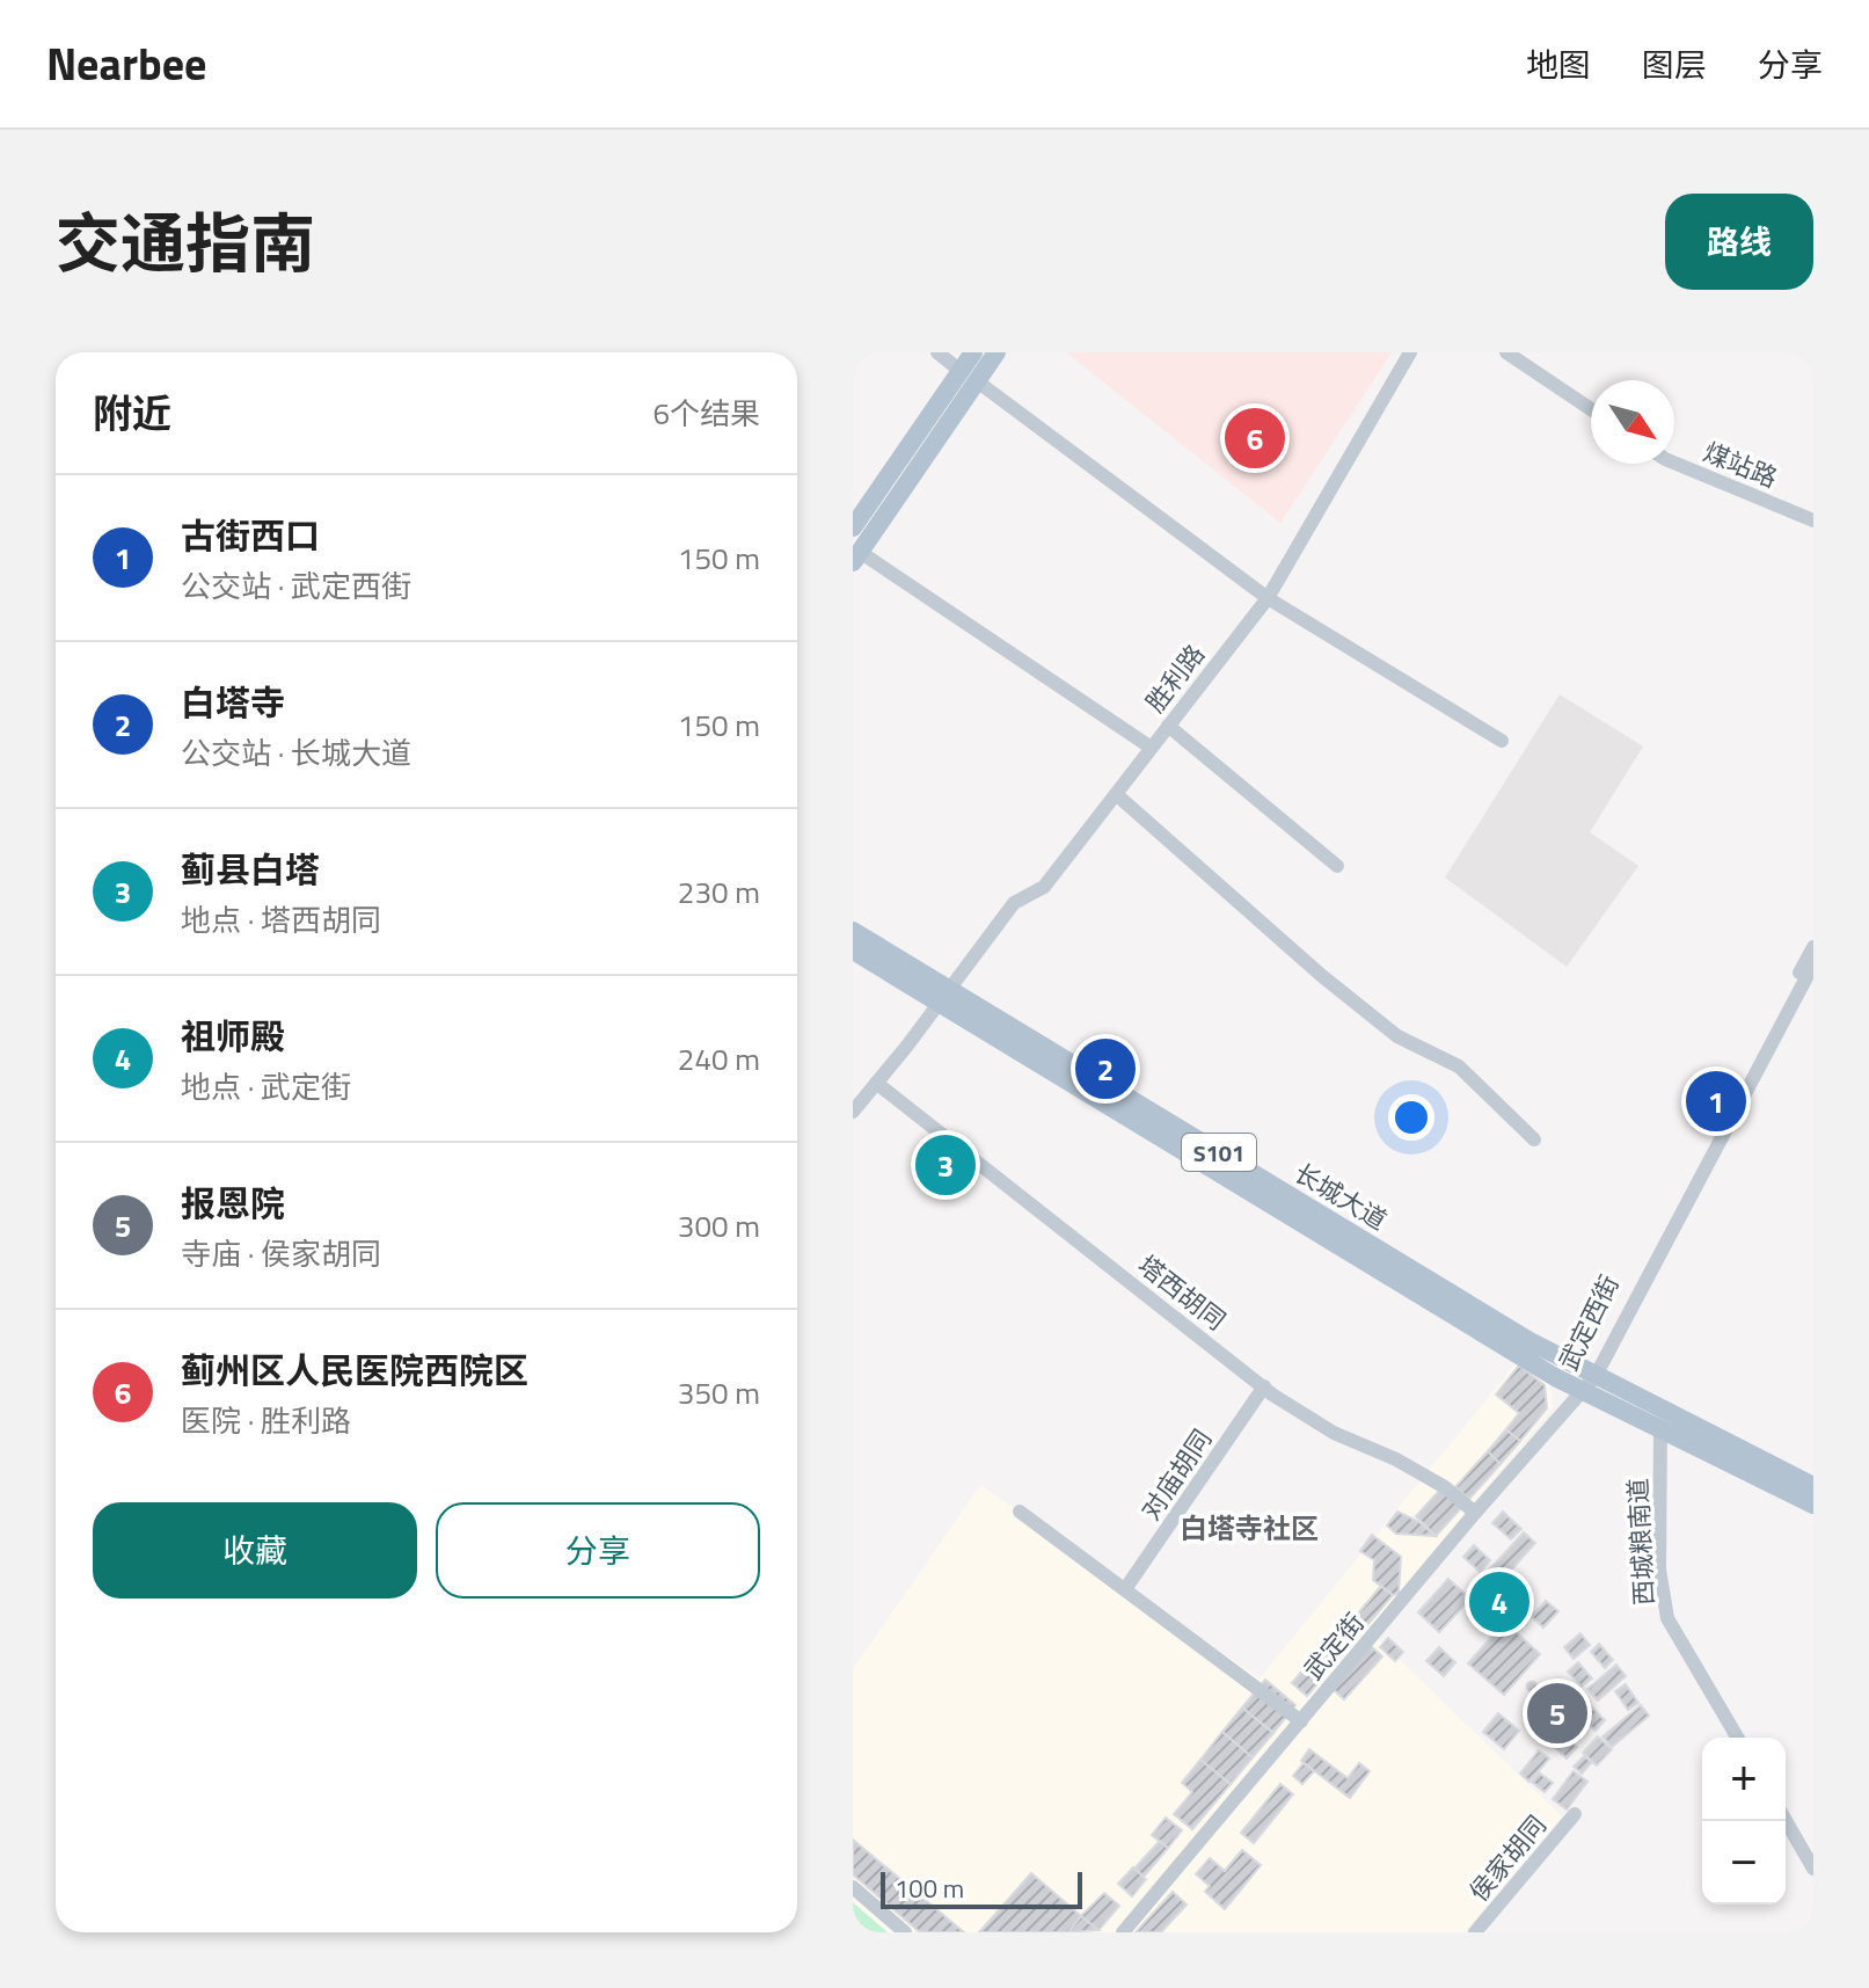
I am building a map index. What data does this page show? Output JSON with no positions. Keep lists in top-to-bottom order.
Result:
{
  "streets": {
    "main road": ["S101", "长城大道"],
    "street": [
      "煤站路",
      "胜利路",
      "塔西胡同",
      "武定西街",
      "对庙胡同",
      "西城粮南道",
      "武定街",
      "侯家胡同"
    ]
  },
  "crossings": [
    ["胜利路", "长城大道"],
    ["胜利路", "塔西胡同"],
    ["长城大道", "武定西街"],
    ["长城大道", "西城粮南道"],
    ["长城大道", "武定街"],
    ["塔西胡同", "对庙胡同"],
    ["塔西胡同", "武定街"],
    ["武定西街", "武定街"]
  ],
  "districts": ["白塔寺社区"],
  "scale_bar": "100 m",
  "north": "bottom right",
  "page": {
    "header": "Nearbee",
    "nav": ["地图", "图层", "分享"],
    "title": "交通指南",
    "buttons": [
      "路线",
      ["收藏", "分享"]
    ],
    "heading": ["附近", "6个结果"],
    "pins": [
      "6",
      "2",
      "1",
      "3",
      "4",
      "5"
    ],
    "list": [
      {
        "mark": "1",
        "name": "古街西口",
        "note": "公交站 · 武定西街",
        "value": "150 m"
      },
      {
        "mark": "2",
        "name": "白塔寺",
        "note": "公交站 · 长城大道",
        "value": "150 m"
      },
      {
        "mark": "3",
        "name": "蓟县白塔",
        "note": "地点 · 塔西胡同",
        "value": "230 m"
      },
      {
        "mark": "4",
        "name": "祖师殿",
        "note": "地点 · 武定街",
        "value": "240 m"
      },
      {
        "mark": "5",
        "name": "报恩院",
        "note": "寺庙 · 侯家胡同",
        "value": "300 m"
      },
      {
        "mark": "6",
        "name": "蓟州区人民医院西院区",
        "note": "医院 · 胜利路",
        "value": "350 m"
      }
    ],
    "map_buttons": ["+", "−"],
    "scale": "100 m"
  }
}
